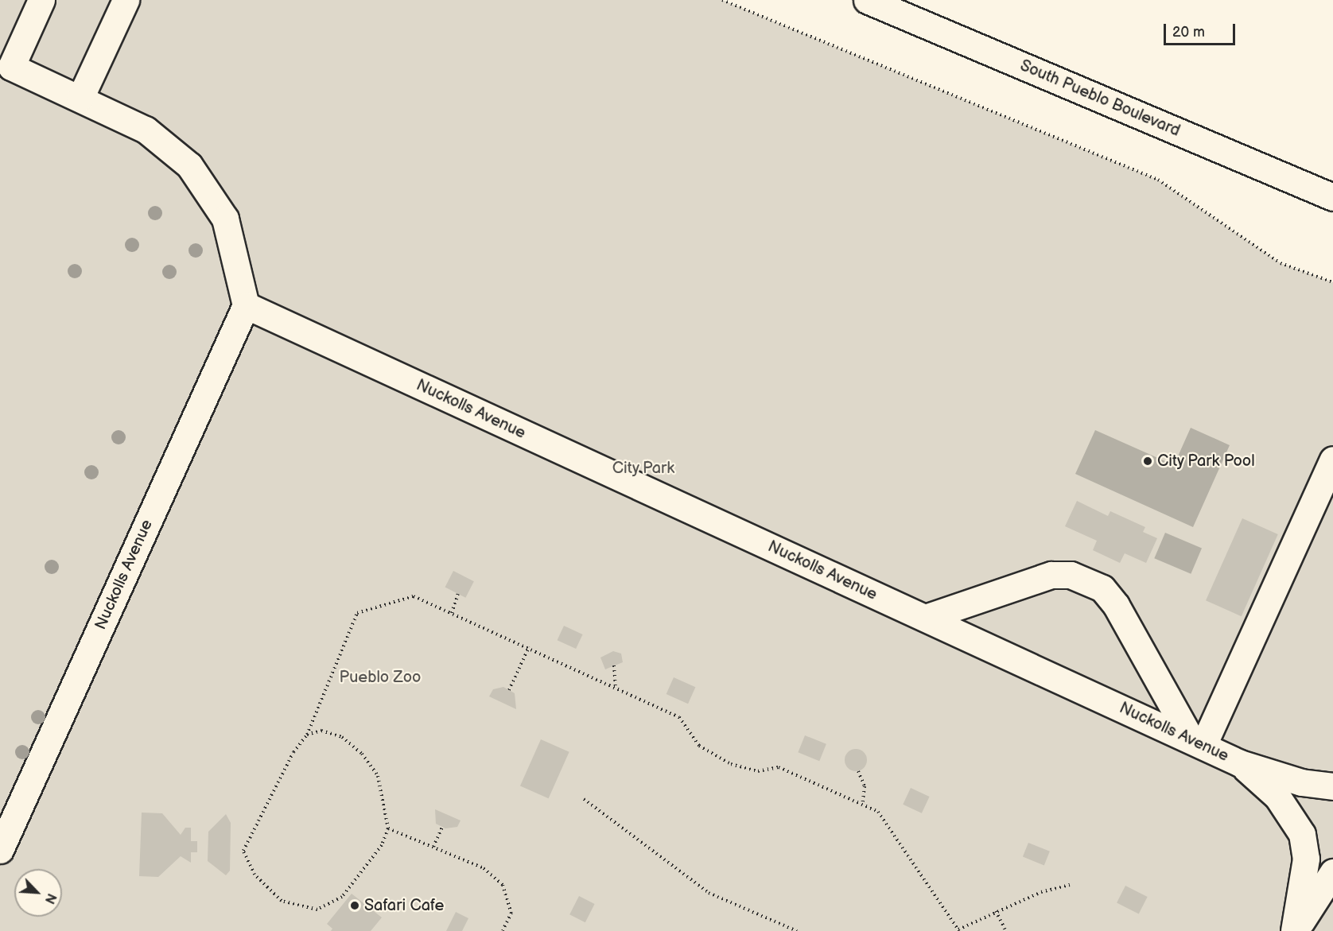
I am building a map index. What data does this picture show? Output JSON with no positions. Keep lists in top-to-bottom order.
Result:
{
  "streets": {
    "street": ["South Pueblo Boulevard", "Nuckolls Avenue"]
  },
  "parks": ["City Park", "Pueblo Zoo"],
  "places": ["City Park Pool", "Safari Cafe"],
  "scale_bar": "20 m",
  "north": "bottom right"
}
